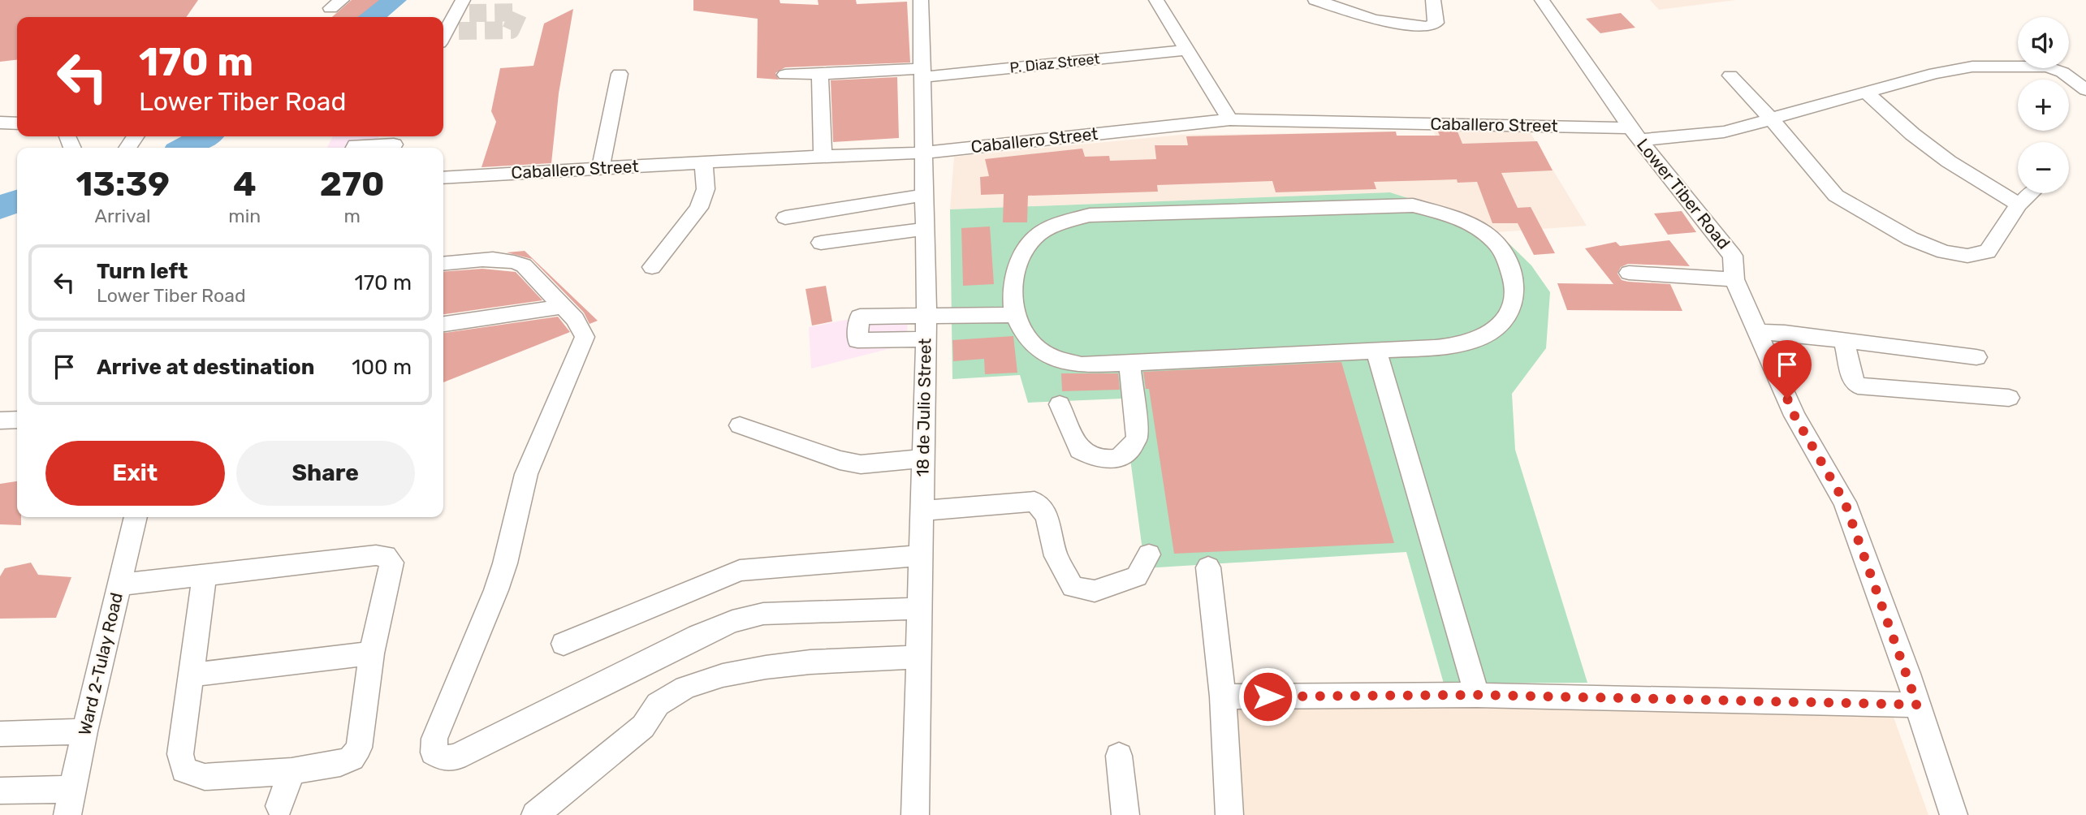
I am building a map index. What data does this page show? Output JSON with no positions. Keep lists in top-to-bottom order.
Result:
{
  "streets": {
    "street": [
      "P. Diaz Street",
      "Caballero Street",
      "Lower Tiber Road",
      "18 de Julio Street",
      "Ward 2-Tulay Road"
    ]
  },
  "crossings": [
    ["P. Diaz Street", "18 de Julio Street"],
    ["Caballero Street", "Lower Tiber Road"],
    ["Caballero Street", "18 de Julio Street"]
  ],
  "page": {
    "map_buttons": ["+", "−"],
    "turn": ["170 m", "Lower Tiber Road"],
    "eta": [
      "13:39",
      "Arrival",
      "4",
      "min",
      "270",
      "m"
    ],
    "list": [
      {
        "name": "Turn left",
        "note": "Lower Tiber Road",
        "value": "170 m"
      },
      {
        "name": "Arrive at destination",
        "value": "100 m"
      }
    ],
    "buttons": ["Exit", "Share"]
  }
}
